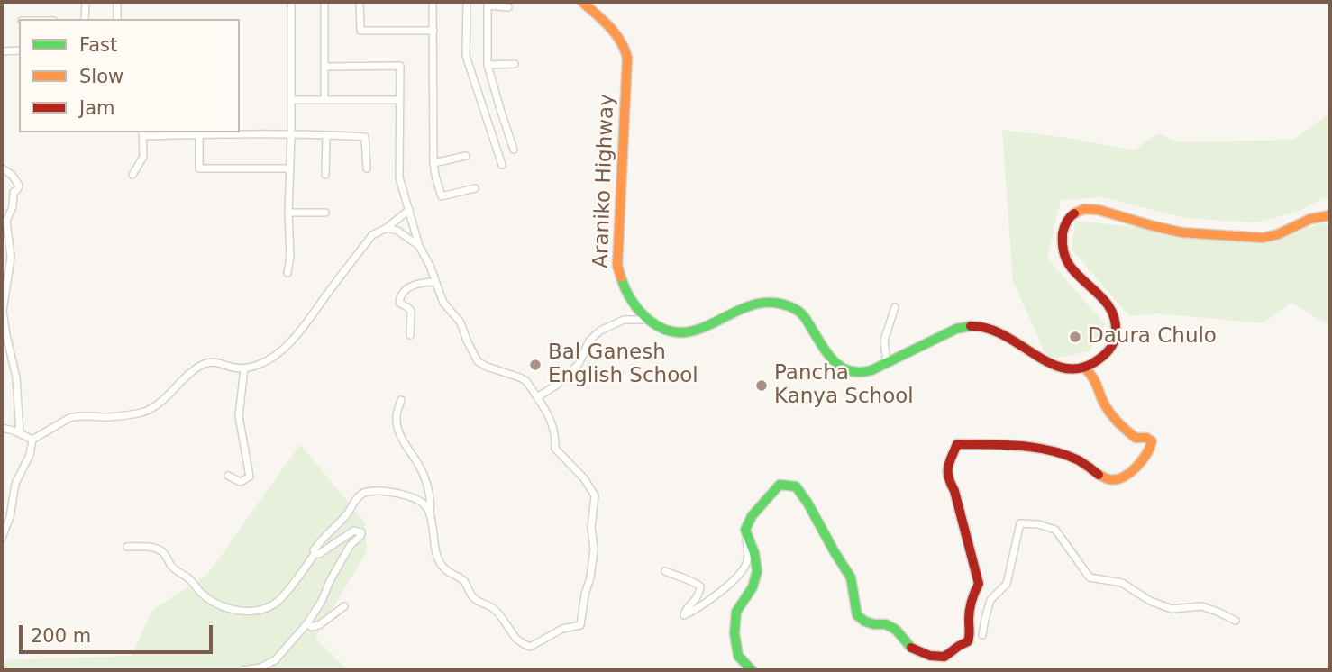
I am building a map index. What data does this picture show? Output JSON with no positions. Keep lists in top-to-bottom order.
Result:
{
  "streets": {
    "main road": ["Araniko Highway"]
  },
  "places": ["Daura Chulo", "Bal Ganesh English School", "Pancha Kanya School"],
  "legend": ["Fast", "Slow", "Jam"],
  "scale_bar": "200 m"
}
